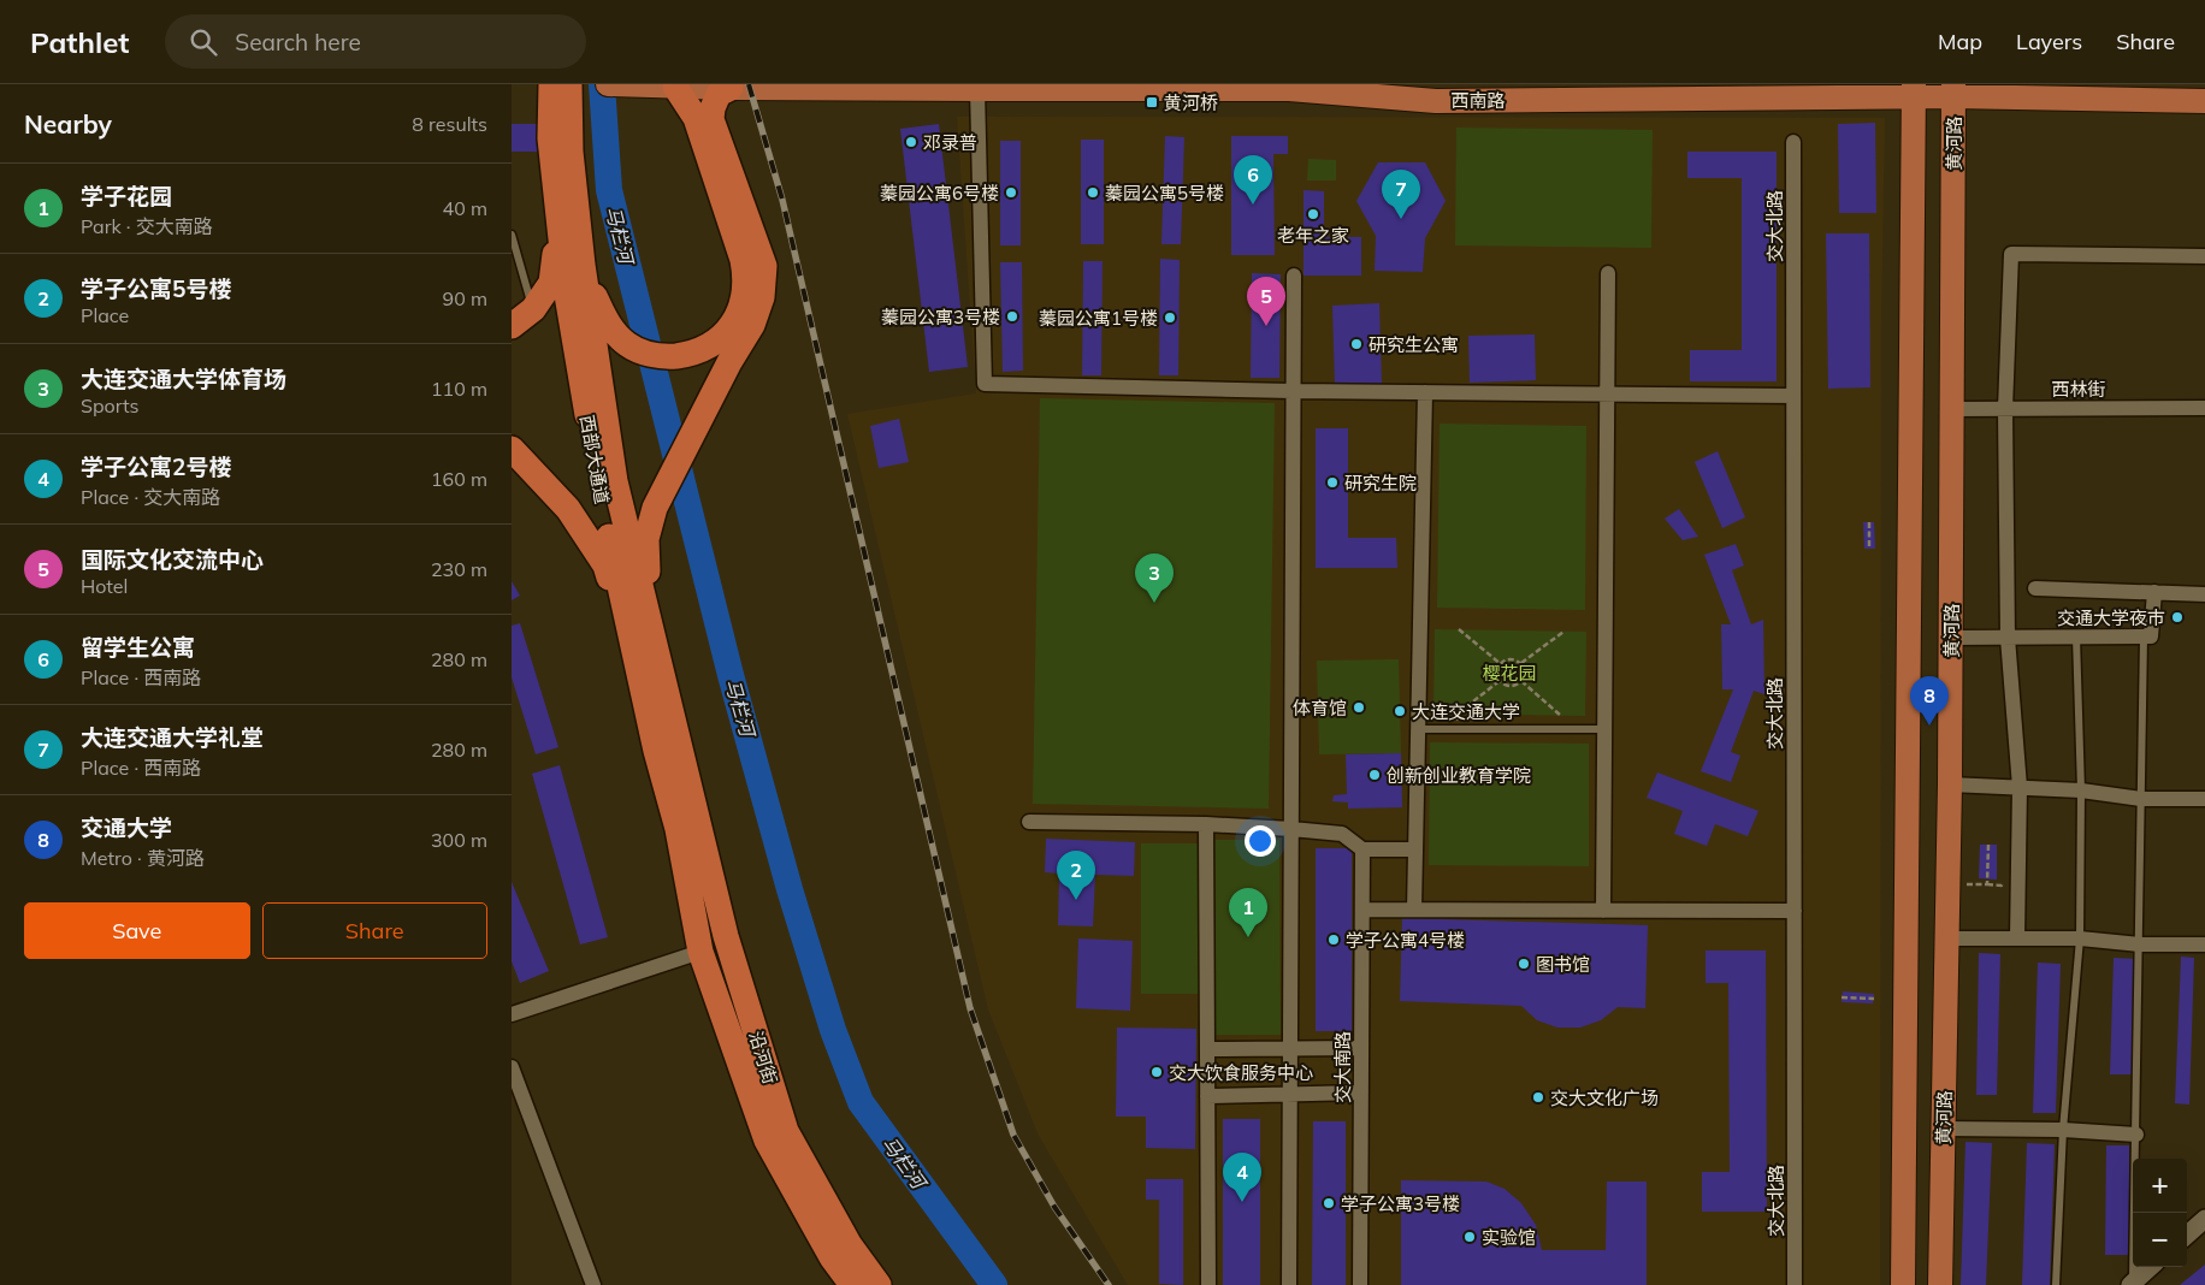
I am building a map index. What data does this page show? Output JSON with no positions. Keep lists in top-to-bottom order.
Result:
{
  "streets": {
    "highway": ["西部大通道", "沿河街"],
    "main road": ["西南路", "黄河路"],
    "street": ["交大北路", "西林街", "交大南路"]
  },
  "crossings": [
    ["西南路", "黄河路"],
    ["黄河路", "西林街"],
    ["西部大通道", "沿河街"]
  ],
  "water": ["马栏河"],
  "parks": ["樱花园"],
  "places": {
    "transit": ["黄河桥"],
    "other": [
      "邓录普",
      "蓁园公寓6号楼",
      "蓁园公寓5号楼",
      "老年之家",
      "蓁园公寓3号楼",
      "蓁园公寓1号楼",
      "研究生公寓",
      "研究生院",
      "交通大学夜巿",
      "体育馆",
      "大连交通大学",
      "创新创业教育学院",
      "学子公寓4号楼",
      "图书馆",
      "交大饮食服务中心",
      "交大文化广场",
      "学子公寓3号楼",
      "实验馆"
    ]
  },
  "page": {
    "header": "Pathlet",
    "search": "Search here",
    "nav": ["Map", "Layers", "Share"],
    "heading": ["Nearby", "8 results"],
    "pins": [
      "6",
      "7",
      "5",
      "3",
      "8",
      "2",
      "1",
      "4"
    ],
    "list": [
      {
        "mark": "1",
        "name": "学子花园",
        "note": "Park · 交大南路",
        "value": "40 m"
      },
      {
        "mark": "2",
        "name": "学子公寓5号楼",
        "note": "Place",
        "value": "90 m"
      },
      {
        "mark": "3",
        "name": "大连交通大学体育场",
        "note": "Sports",
        "value": "110 m"
      },
      {
        "mark": "4",
        "name": "学子公寓2号楼",
        "note": "Place · 交大南路",
        "value": "160 m"
      },
      {
        "mark": "5",
        "name": "国际文化交流中心",
        "note": "Hotel",
        "value": "230 m"
      },
      {
        "mark": "6",
        "name": "留学生公寓",
        "note": "Place · 西南路",
        "value": "280 m"
      },
      {
        "mark": "7",
        "name": "大连交通大学礼堂",
        "note": "Place · 西南路",
        "value": "280 m"
      },
      {
        "mark": "8",
        "name": "交通大学",
        "note": "Metro · 黄河路",
        "value": "300 m"
      }
    ],
    "buttons": ["Save", "Share"],
    "map_buttons": ["+", "−"]
  }
}
